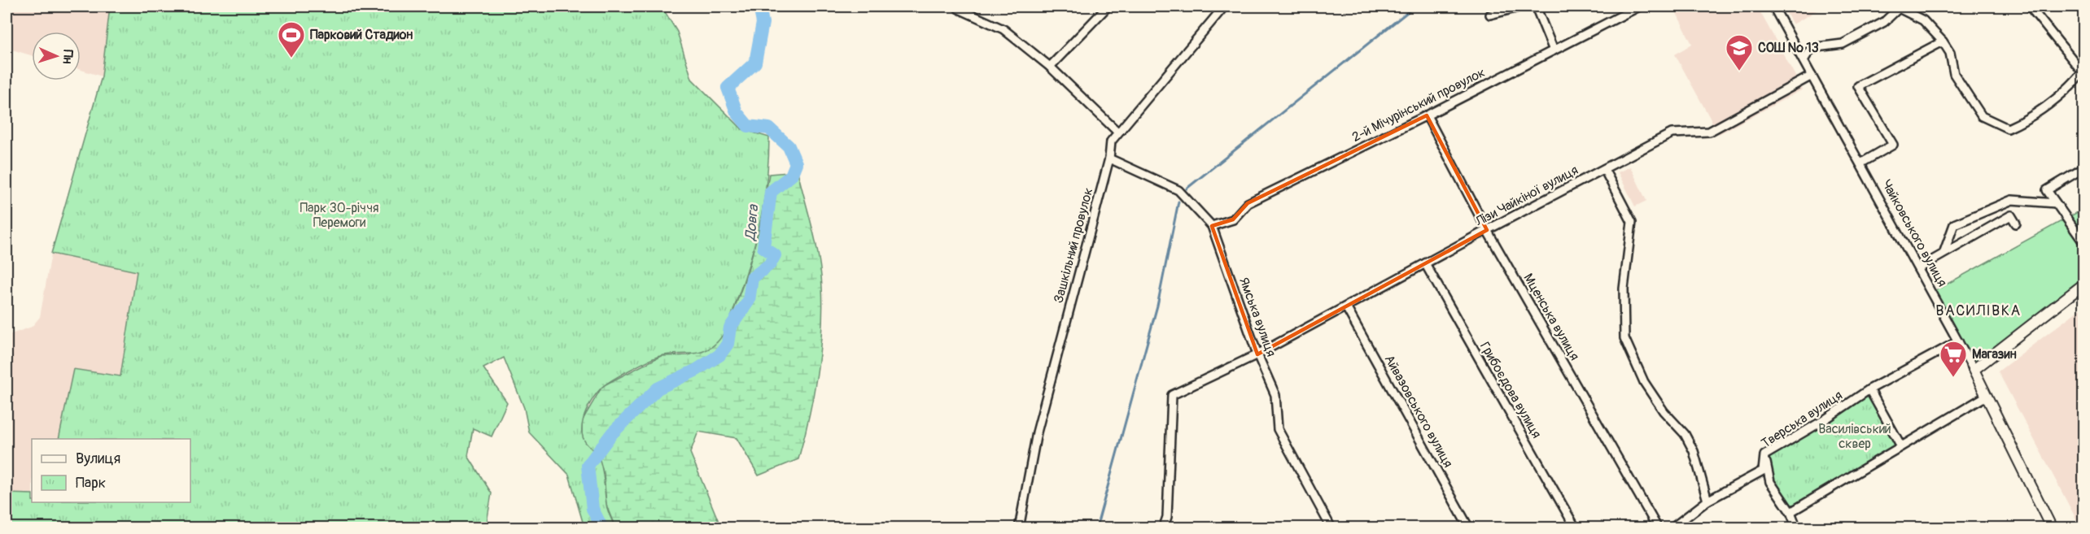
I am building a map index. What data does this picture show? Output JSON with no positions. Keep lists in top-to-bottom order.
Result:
{
  "streets": {
    "street": [
      "2-й Мічурінський провулок",
      "Лізи Чайкіної вулиця",
      "Чайковського вулиця",
      "Зашкільний провулок",
      "Ямська вулиця",
      "Мценська вулиця",
      "Грибоєдова вулиця",
      "Айвазовського вулиця",
      "Тверська вулиця"
    ]
  },
  "crossings": [
    ["2-й Мічурінський провулок", "Ямська вулиця"],
    ["2-й Мічурінський провулок", "Мценська вулиця"],
    ["Лізи Чайкіної вулиця", "Чайковського вулиця"],
    ["Лізи Чайкіної вулиця", "Ямська вулиця"],
    ["Лізи Чайкіної вулиця", "Мценська вулиця"],
    ["Лізи Чайкіної вулиця", "Грибоєдова вулиця"],
    ["Лізи Чайкіної вулиця", "Айвазовського вулиця"],
    ["Чайковського вулиця", "Тверська вулиця"],
    ["Зашкільний провулок", "Ямська вулиця"]
  ],
  "districts": ["ВАСИЛІВКА"],
  "water": ["Довга"],
  "parks": ["Парк 30-річчя Перемоги", "Василівський сквер"],
  "places": {
    "sports": ["Парковий Стадион"],
    "school or university": ["СОШ № 13"],
    "supermarket": ["Магазин"]
  },
  "legend": ["Вулиця", "Парк"],
  "north": "right"
}
